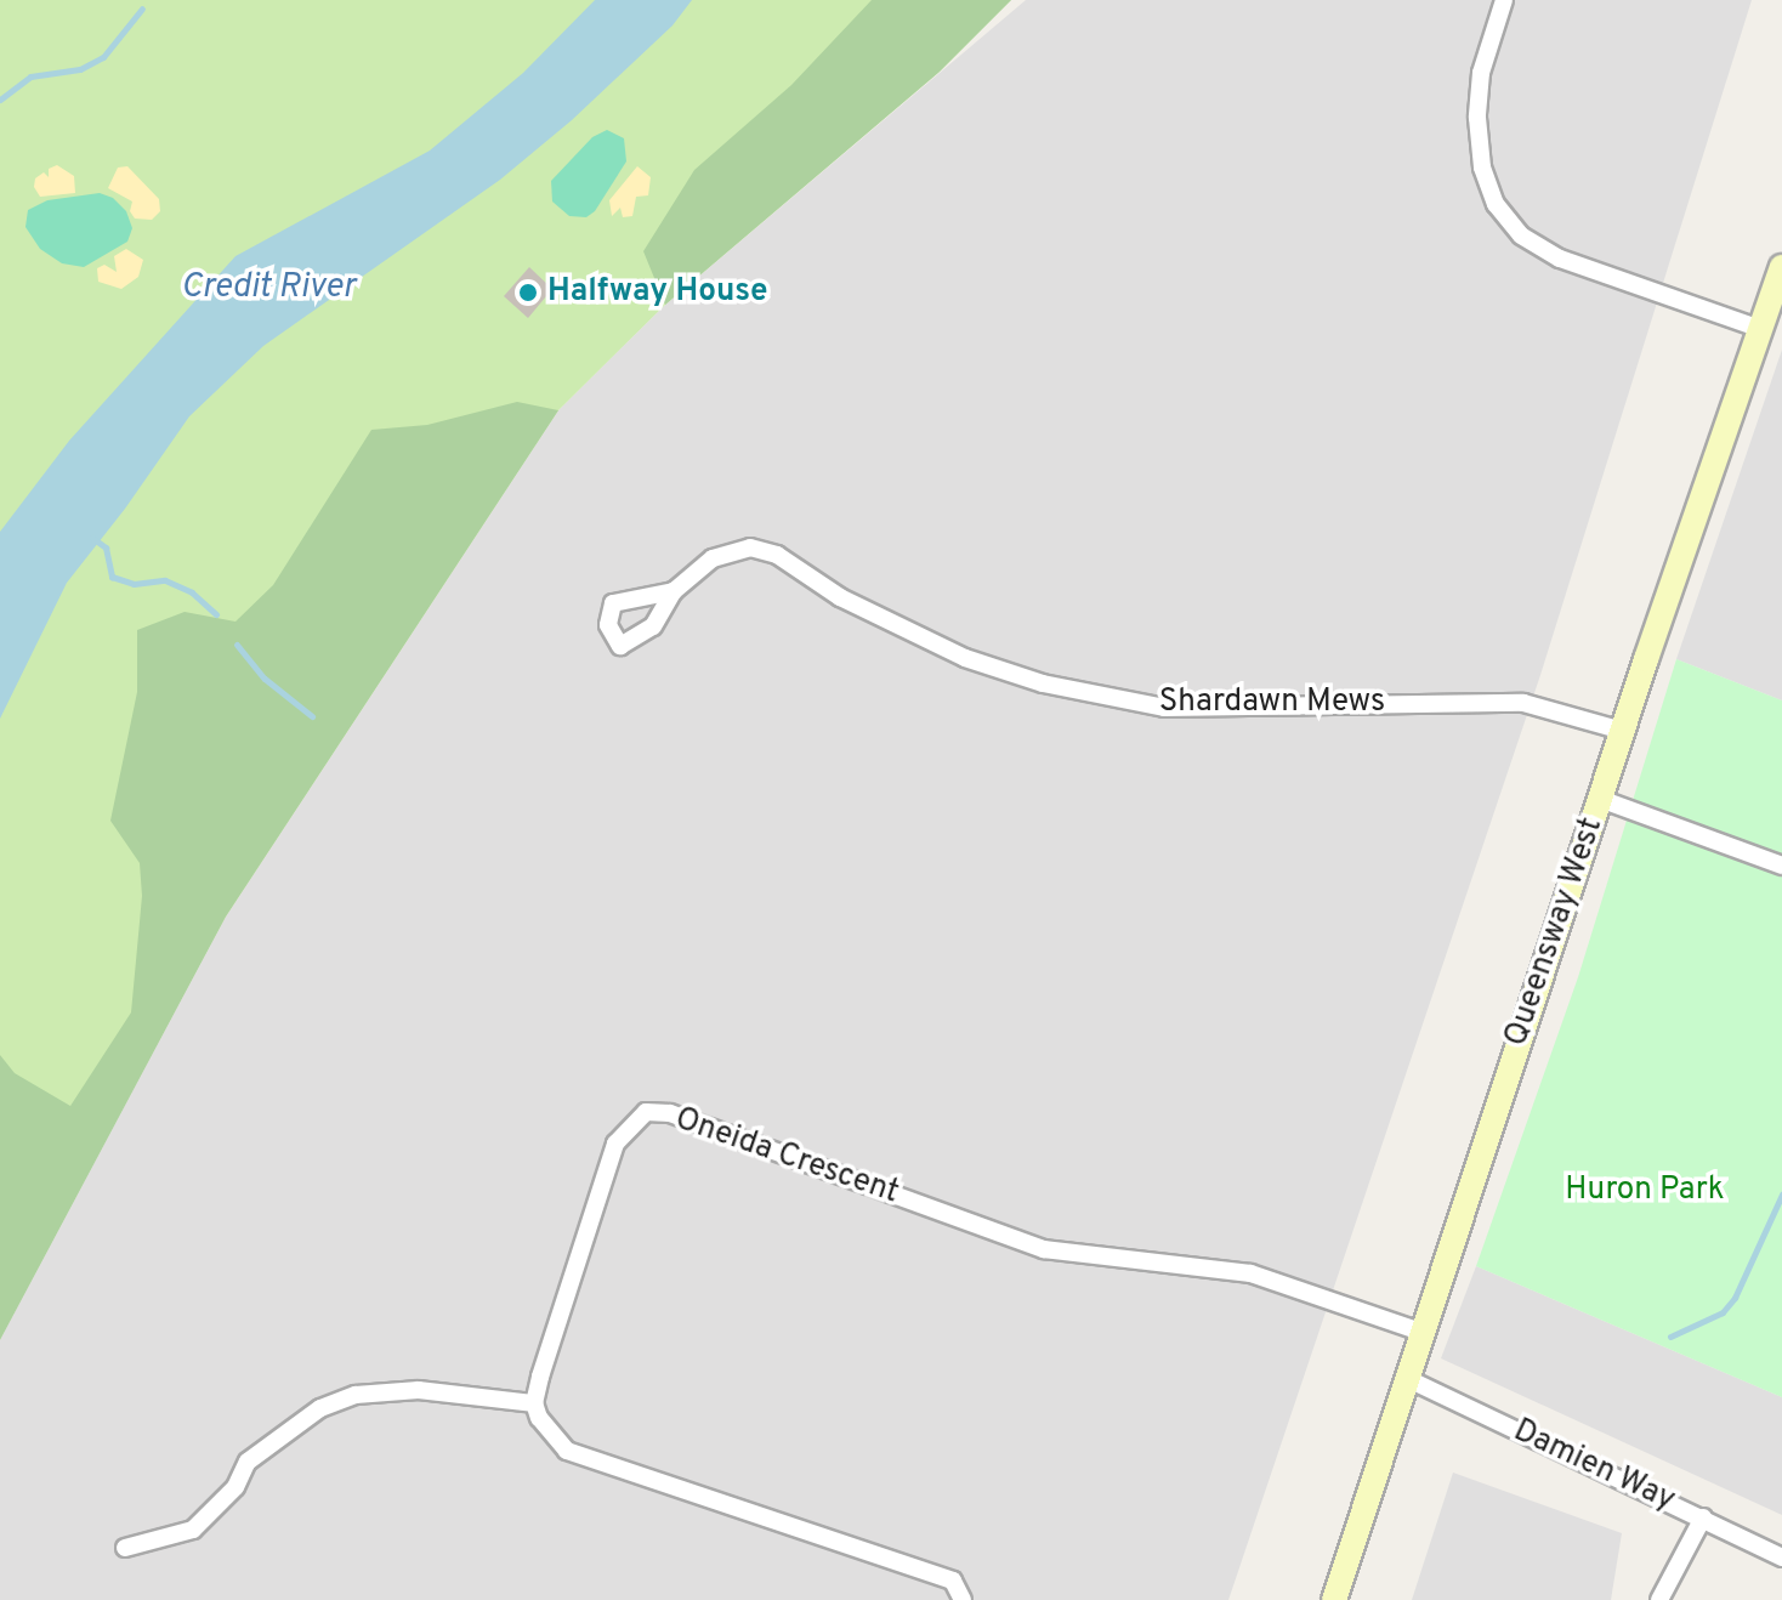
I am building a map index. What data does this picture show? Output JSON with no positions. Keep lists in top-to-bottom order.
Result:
{
  "streets": {
    "street": [
      "Shardawn Mews",
      "Queensway West",
      "Oneida Crescent",
      "Damien Way"
    ]
  },
  "crossings": [
    ["Shardawn Mews", "Queensway West"],
    ["Queensway West", "Oneida Crescent"],
    ["Queensway West", "Damien Way"]
  ],
  "water": ["Credit River"],
  "parks": ["Huron Park"],
  "places": ["Halfway House"]
}
